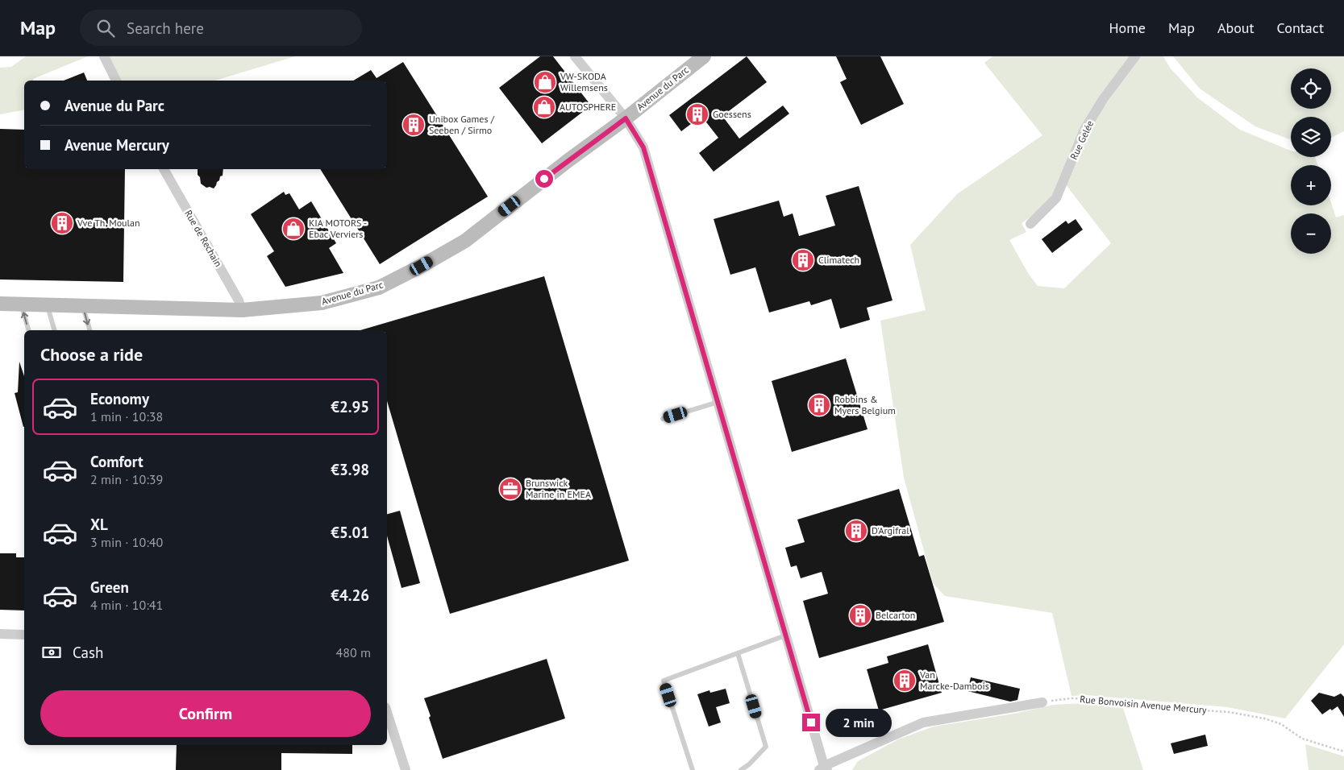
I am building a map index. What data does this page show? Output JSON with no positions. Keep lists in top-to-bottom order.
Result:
{
  "streets": {
    "street": ["Avenue du Parc", "Rue Gelée", "Rue de Rechain"],
    "path": ["Rue Bonvoisin Avenue Mercury"]
  },
  "crossings": [
    ["Avenue du Parc", "Rue de Rechain"]
  ],
  "places": {
    "shop": ["VW-SKODA Willemsens", "AUTOSPHERE", "KIA MOTORS - Ebac Verviers"],
    "building": [
      "Goessens",
      "Unibox Games / Seeben / Sirmo",
      "Vve Th. Moulan",
      "Climatech",
      "Robbins & Myers Belgium",
      "D'Argifral",
      "Belcarton",
      "Van Marcke-Dambois"
    ],
    "office": ["Brunswick Marine in EMEA"]
  },
  "page": {
    "header": "Map",
    "search": "Search here",
    "nav": [
      "Home",
      "Map",
      "About",
      "Contact"
    ],
    "map_buttons": ["+", "−"],
    "banner": ["Avenue du Parc", "Avenue Mercury"],
    "heading": "Choose a ride",
    "list": [
      {
        "name": "Economy",
        "note": "1 min · 10:38",
        "value": "€2.95"
      },
      {
        "name": "Comfort",
        "note": "2 min · 10:39",
        "value": "€3.98"
      },
      {
        "name": "XL",
        "note": "3 min · 10:40",
        "value": "€5.01"
      },
      {
        "name": "Green",
        "note": "4 min · 10:41",
        "value": "€4.26"
      }
    ],
    "pay": ["Cash", "480 m"],
    "buttons": "Confirm",
    "bubble": "2 min"
  }
}
